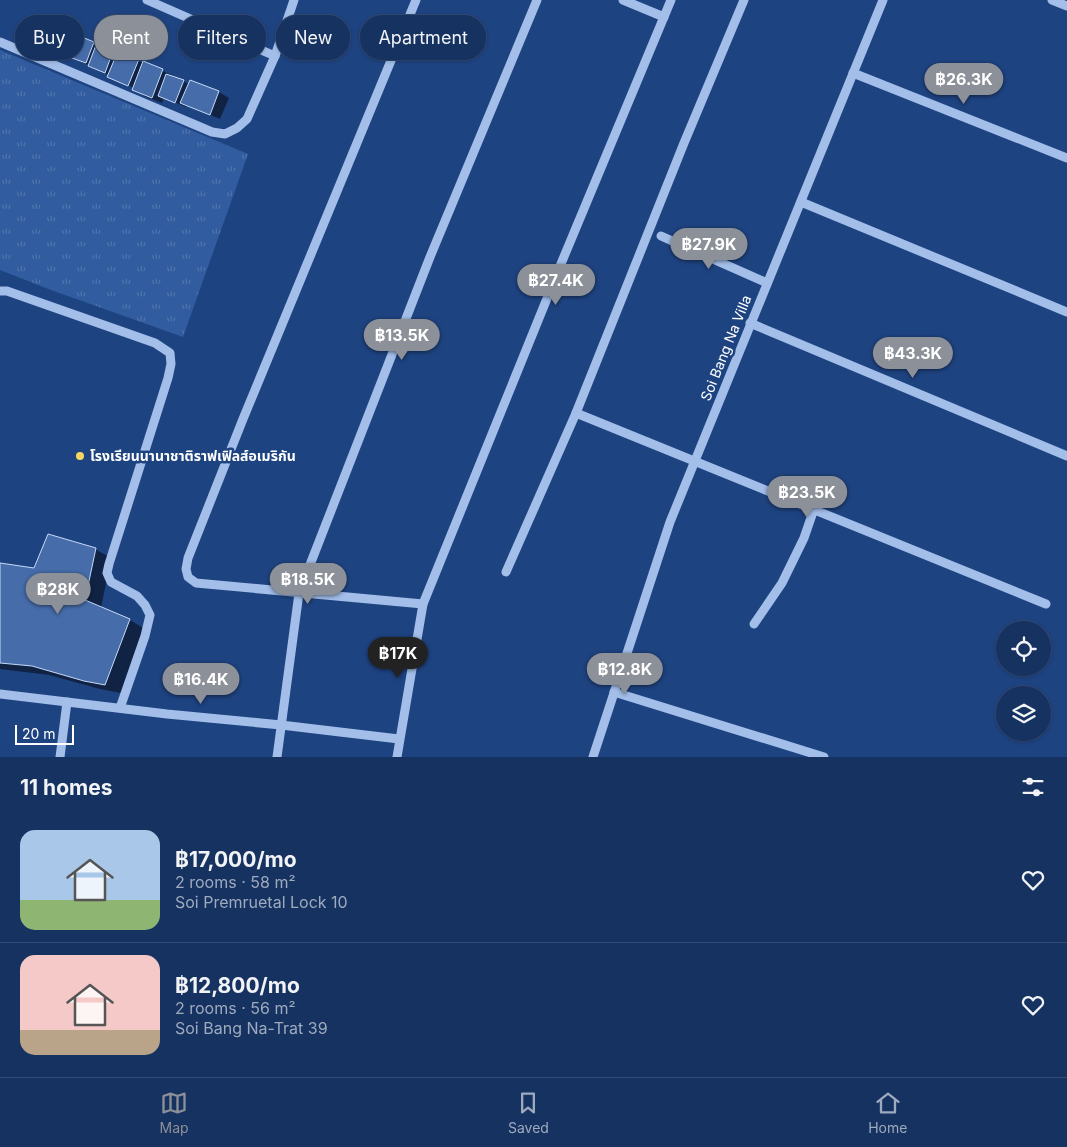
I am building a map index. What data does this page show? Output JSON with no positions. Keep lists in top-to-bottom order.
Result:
{
  "streets": {
    "street": ["Soi Bang Na Villa"]
  },
  "places": ["โรงเรียนนานาชาติราฟเฟิลส์อเมริกัน"],
  "scale_bar": "20 m",
  "page": {
    "chip": [
      "Buy",
      "Rent",
      "Filters",
      "New",
      "Apartment"
    ],
    "price": [
      "฿26.3K",
      "฿27.9K",
      "฿27.4K",
      "฿13.5K",
      "฿43.3K",
      "฿23.5K",
      "฿18.5K",
      "฿28K",
      "฿17K",
      "฿12.8K",
      "฿16.4K"
    ],
    "scale": "20 m",
    "heading": "11 homes",
    "list": [
      {
        "name": "฿17,000/mo",
        "note": "2 rooms · 58 m² · Soi Premruetal Lock 10"
      },
      {
        "name": "฿12,800/mo",
        "note": "2 rooms · 56 m² · Soi Bang Na-Trat 39"
      }
    ],
    "tabs": ["Map", "Saved", "Home"]
  }
}
